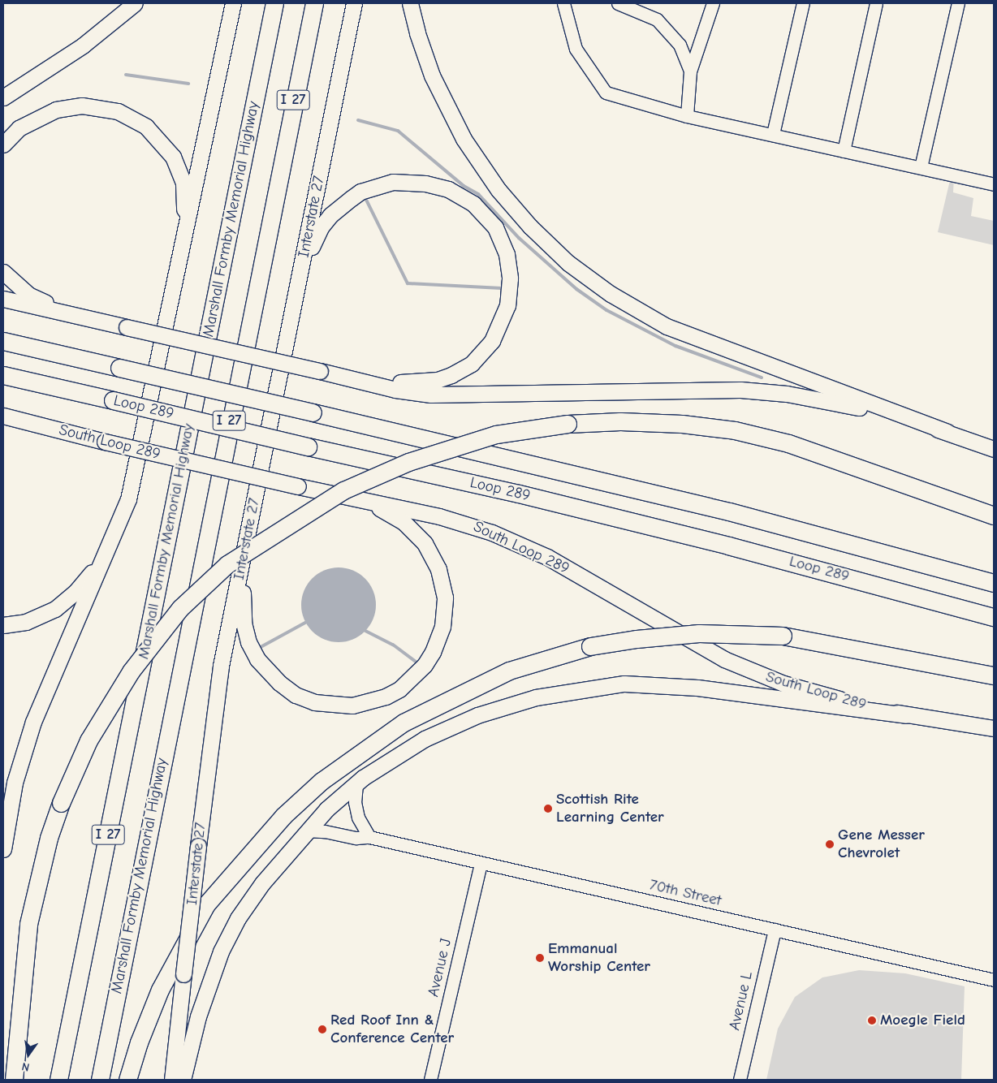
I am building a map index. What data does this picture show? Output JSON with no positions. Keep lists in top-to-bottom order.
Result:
{
  "streets": {
    "highway": ["I 27", "Marshall Formby Memorial Highway", "Loop 289"],
    "main road": ["Interstate 27", "South Loop 289"],
    "street": ["70th Street", "Avenue J", "Avenue L"]
  },
  "crossings": [
    ["70th Street", "Avenue J"],
    ["70th Street", "Avenue L"]
  ],
  "places": [
    "Scottish Rite Learning Center",
    "Gene Messer Chevrolet",
    "Emmanual Worship Center",
    "Moegle Field",
    "Red Roof Inn & Conference Center"
  ],
  "north": "bottom"
}
